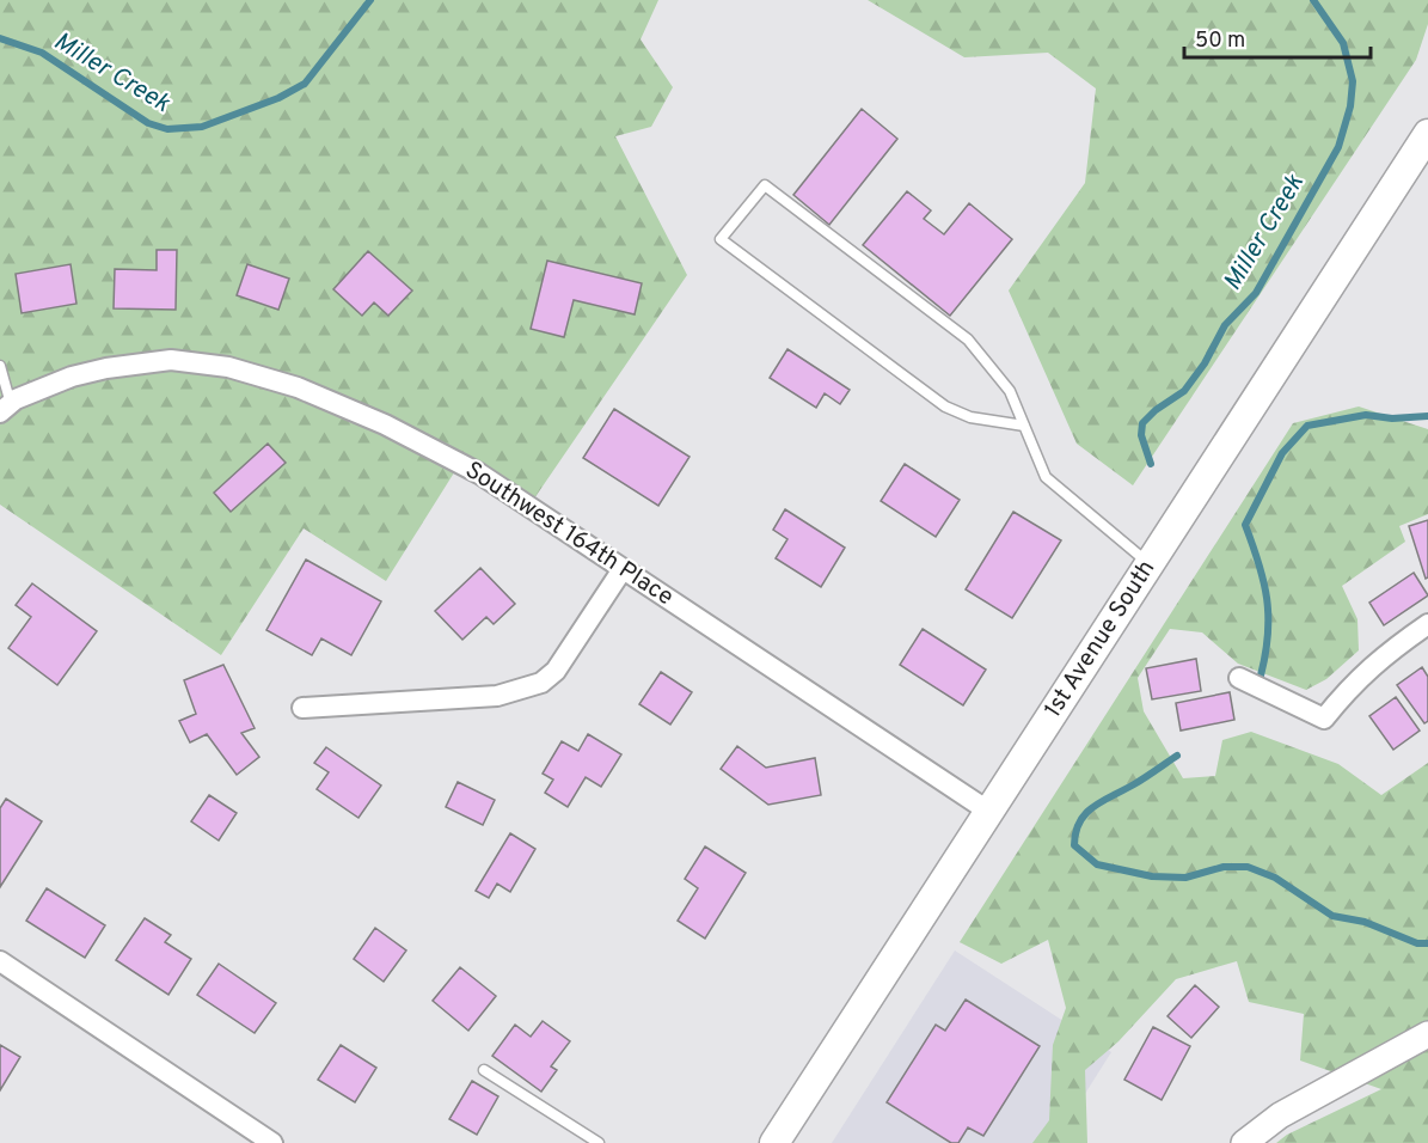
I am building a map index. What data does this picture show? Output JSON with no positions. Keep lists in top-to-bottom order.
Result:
{
  "streets": {
    "main road": ["1st Avenue South"],
    "street": ["Southwest 164th Place"]
  },
  "crossings": [
    ["Southwest 164th Place", "1st Avenue South"]
  ],
  "water": ["Miller Creek"],
  "scale_bar": "50 m"
}
